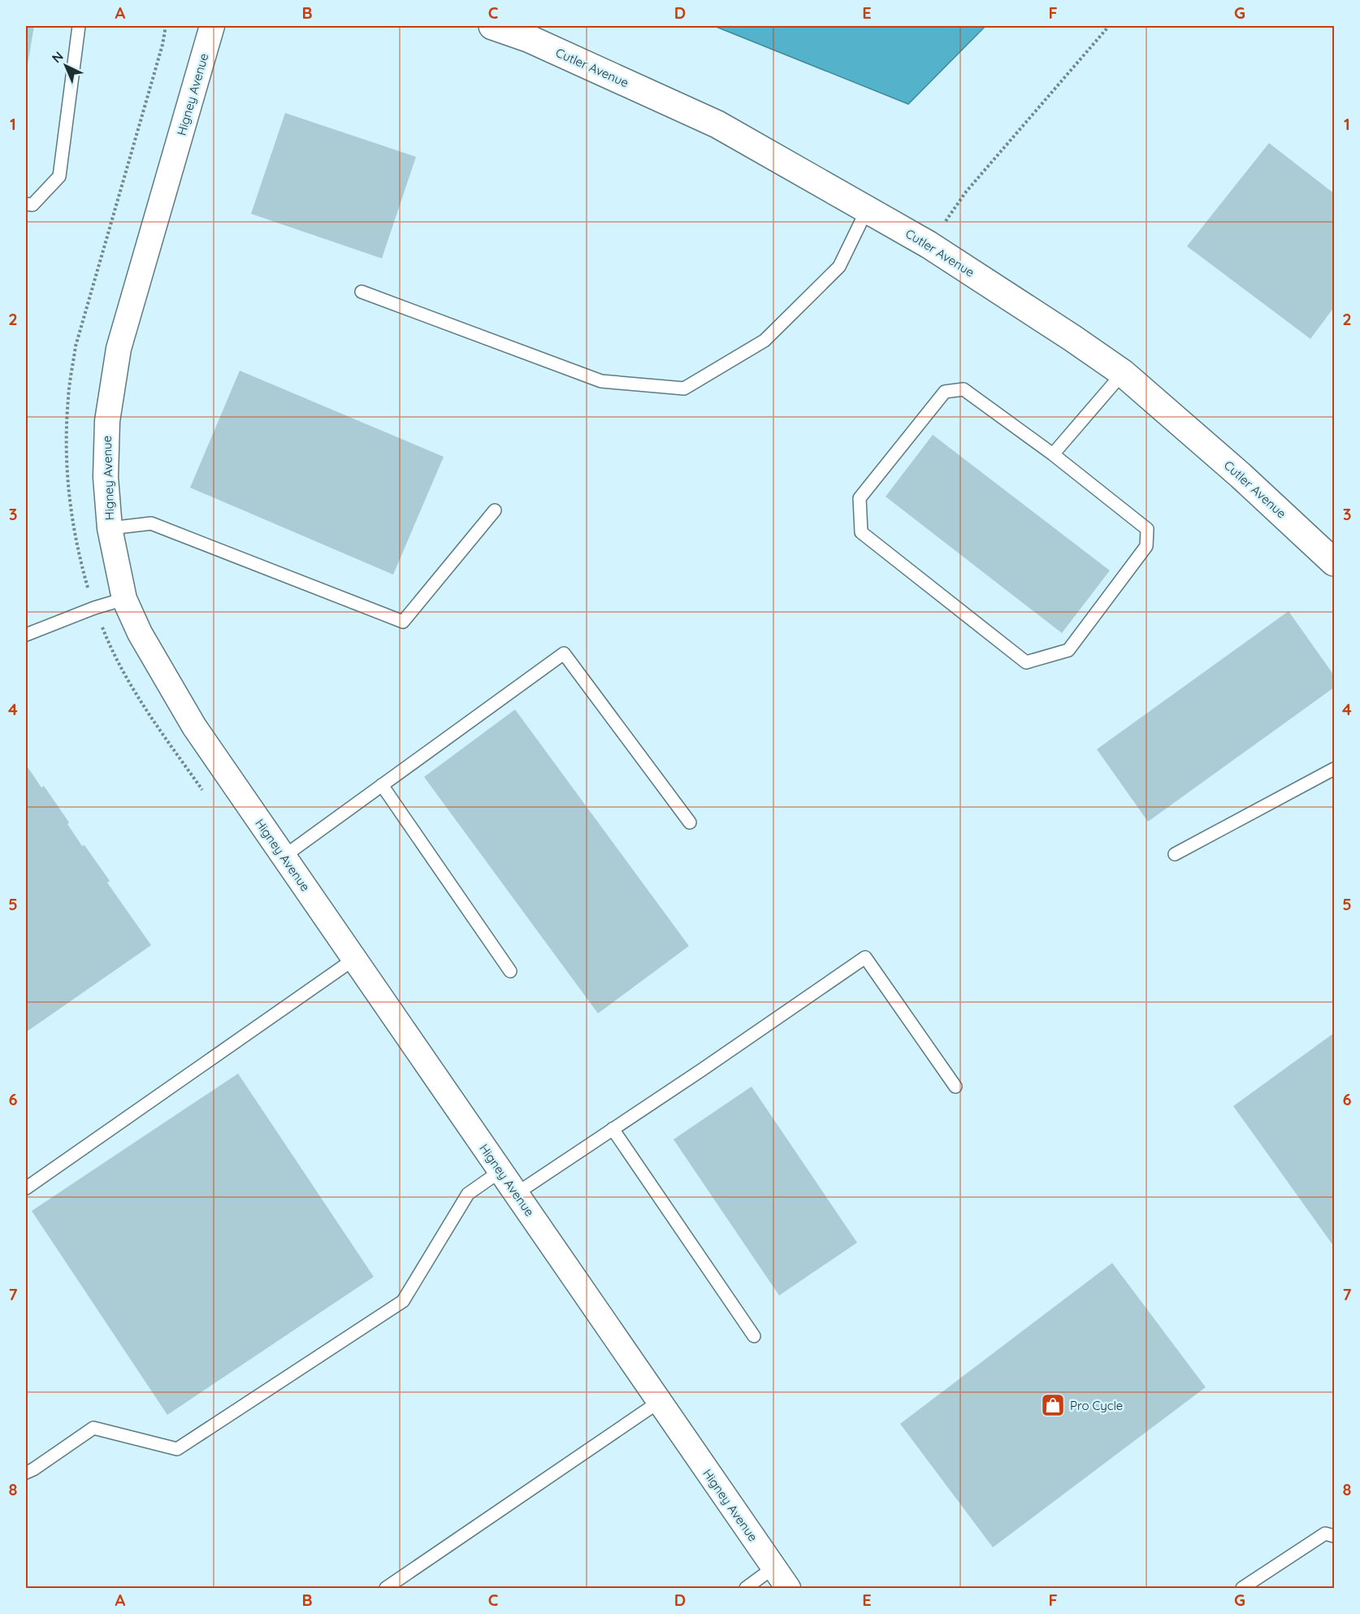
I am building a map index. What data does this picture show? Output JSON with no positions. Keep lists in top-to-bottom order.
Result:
{
  "streets": {
    "street": ["Cutler Avenue", "Higney Avenue"]
  },
  "places": {
    "shop": ["Pro Cycle"]
  },
  "north": "top left",
  "grid": {
    "columns": [
      "A",
      "B",
      "C",
      "D",
      "E",
      "F",
      "G"
    ],
    "rows": [
      "1",
      "2",
      "3",
      "4",
      "5",
      "6",
      "7",
      "8"
    ]
  }
}
